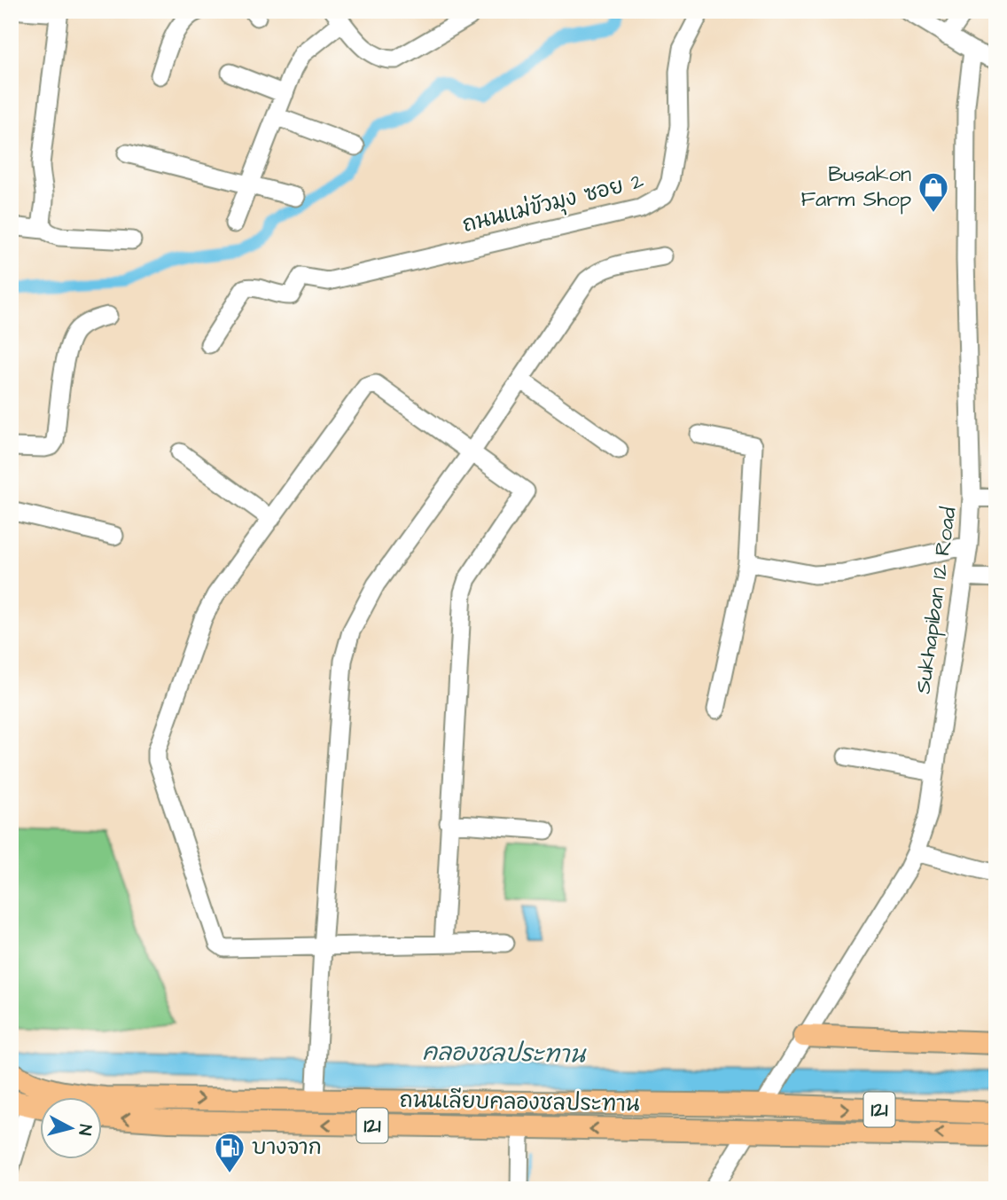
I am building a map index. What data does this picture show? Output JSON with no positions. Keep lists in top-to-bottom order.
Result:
{
  "streets": {
    "main road": ["ถนนเลียบคลองชลประทาน", "121"],
    "street": ["ถนนแม่ขัวมุง ซอย 2", "Sukhapiban 12 Road"]
  },
  "crossings": [
    ["Sukhapiban 12 Road", "ถนนเลียบคลองชลประทาน"]
  ],
  "water": ["คลองชลประทาน"],
  "places": {
    "shop": ["Busakon Farm Shop"],
    "fuel station": ["บางจาก"]
  },
  "north": "right"
}
